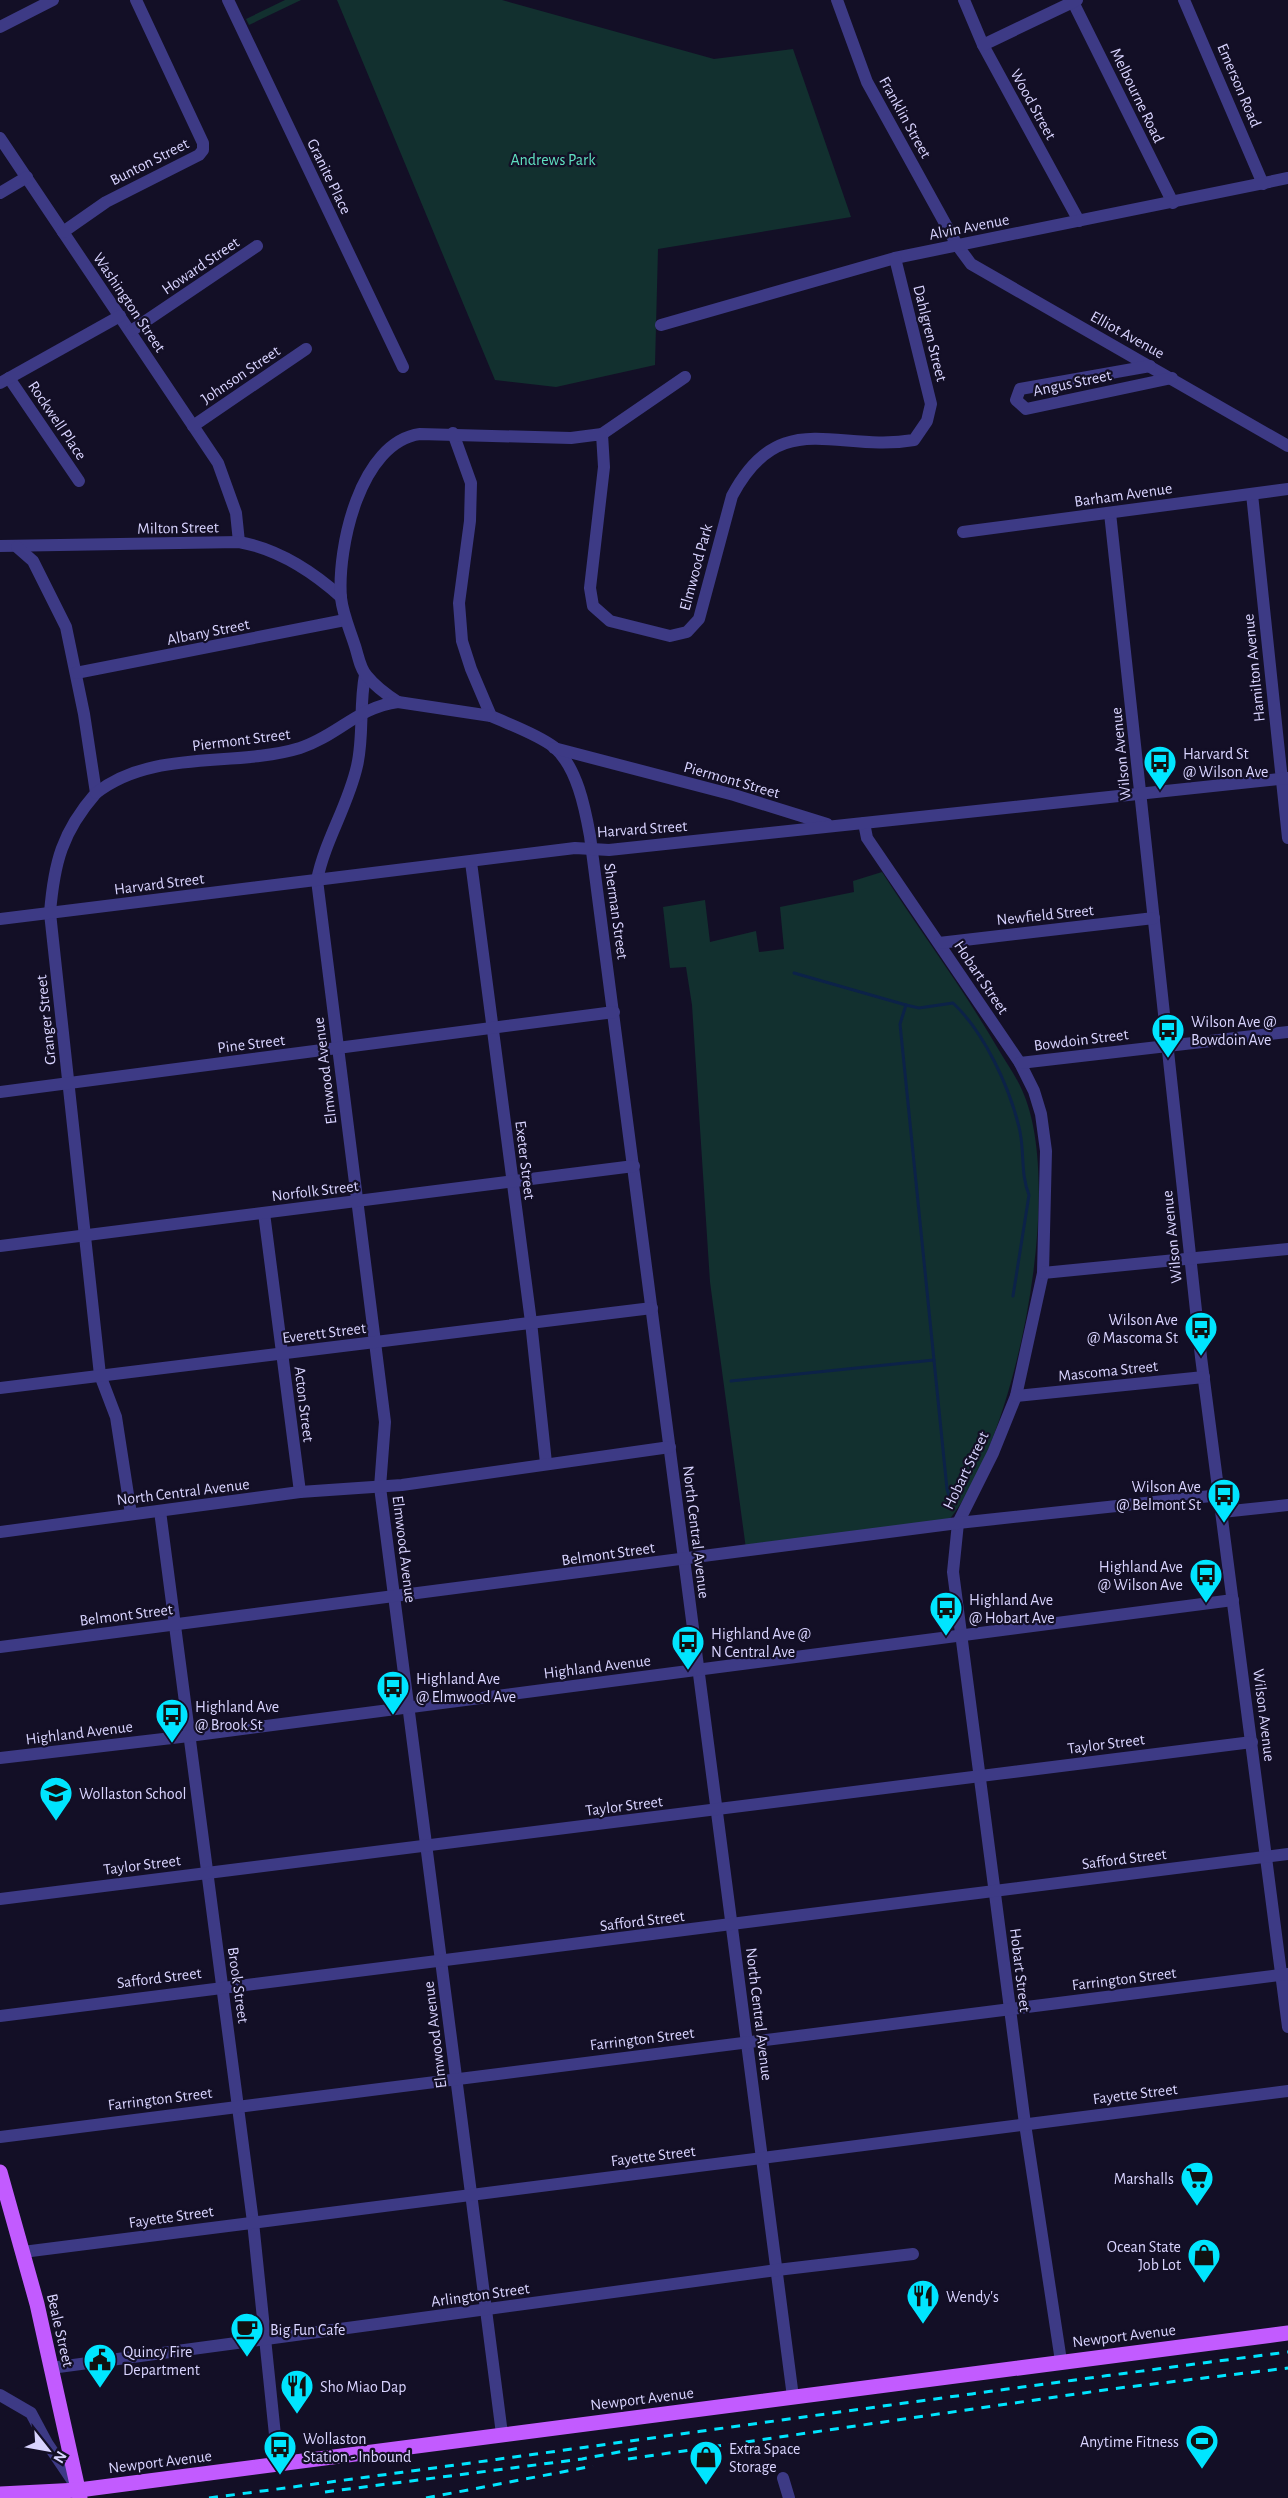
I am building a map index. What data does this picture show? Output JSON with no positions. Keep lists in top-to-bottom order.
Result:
{
  "streets": {
    "main road": ["Beale Street", "Newport Avenue"],
    "street": [
      "Emerson Road",
      "Melbourne Road",
      "Wood Street",
      "Franklin Street",
      "Bunton Street",
      "Granite Place",
      "Alvin Avenue",
      "Howard Street",
      "Washington Street",
      "Dahlgren Street",
      "Elliot Avenue",
      "Johnson Street",
      "Angus Street",
      "Rockwell Place",
      "Barham Avenue",
      "Milton Street",
      "Elmwood Park",
      "Albany Street",
      "Hamilton Avenue",
      "Piermont Street",
      "Wilson Avenue",
      "Harvard Street",
      "Sherman Street",
      "Newfield Street",
      "Hobart Street",
      "Granger Street",
      "Bowdoin Street",
      "Pine Street",
      "Elmwood Avenue",
      "Exeter Street",
      "Norfolk Street",
      "Everett Street",
      "Mascoma Street",
      "Acton Street",
      "North Central Avenue",
      "Belmont Street",
      "Highland Avenue",
      "Taylor Street",
      "Safford Street",
      "Farrington Street",
      "Brook Street",
      "Fayette Street",
      "Arlington Street"
    ]
  },
  "crossings": [
    ["Emerson Road", "Alvin Avenue"],
    ["Melbourne Road", "Alvin Avenue"],
    ["Wood Street", "Alvin Avenue"],
    ["Franklin Street", "Alvin Avenue"],
    ["Franklin Street", "Elliot Avenue"],
    ["Bunton Street", "Washington Street"],
    ["Alvin Avenue", "Dahlgren Street"],
    ["Alvin Avenue", "Elliot Avenue"],
    ["Howard Street", "Washington Street"],
    ["Washington Street", "Johnson Street"],
    ["Washington Street", "Milton Street"],
    ["Dahlgren Street", "Elmwood Park"],
    ["Elliot Avenue", "Angus Street"],
    ["Barham Avenue", "Hamilton Avenue"],
    ["Barham Avenue", "Wilson Avenue"],
    ["Milton Street", "Elmwood Avenue"],
    ["Albany Street", "Elmwood Avenue"],
    ["Hamilton Avenue", "Harvard Street"],
    ["Piermont Street", "Harvard Street"],
    ["Piermont Street", "Sherman Street"],
    ["Piermont Street", "Granger Street"],
    ["Piermont Street", "Elmwood Avenue"],
    ["Wilson Avenue", "Harvard Street"],
    ["Wilson Avenue", "Newfield Street"],
    ["Wilson Avenue", "Bowdoin Street"],
    ["Wilson Avenue", "Mascoma Street"],
    ["Wilson Avenue", "Belmont Street"],
    ["Wilson Avenue", "Highland Avenue"],
    ["Wilson Avenue", "Taylor Street"],
    ["Wilson Avenue", "Safford Street"],
    ["Wilson Avenue", "Farrington Street"],
    ["Harvard Street", "Sherman Street"],
    ["Harvard Street", "Hobart Street"],
    ["Harvard Street", "Granger Street"],
    ["Harvard Street", "Elmwood Avenue"],
    ["Harvard Street", "Exeter Street"],
    ["Sherman Street", "Pine Street"],
    ["Sherman Street", "Norfolk Street"],
    ["Sherman Street", "Everett Street"],
    ["Sherman Street", "North Central Avenue"],
    ["Newfield Street", "Hobart Street"],
    ["Hobart Street", "Bowdoin Street"],
    ["Hobart Street", "Mascoma Street"],
    ["Hobart Street", "Belmont Street"],
    ["Hobart Street", "Highland Avenue"],
    ["Hobart Street", "Taylor Street"],
    ["Hobart Street", "Safford Street"],
    ["Hobart Street", "Farrington Street"],
    ["Hobart Street", "Fayette Street"],
    ["Hobart Street", "Newport Avenue"],
    ["Granger Street", "Pine Street"],
    ["Granger Street", "Norfolk Street"],
    ["Granger Street", "Everett Street"],
    ["Granger Street", "North Central Avenue"],
    ["Pine Street", "Elmwood Avenue"],
    ["Pine Street", "Exeter Street"],
    ["Elmwood Avenue", "Norfolk Street"],
    ["Elmwood Avenue", "Everett Street"],
    ["Elmwood Avenue", "North Central Avenue"],
    ["Elmwood Avenue", "Belmont Street"],
    ["Elmwood Avenue", "Highland Avenue"],
    ["Elmwood Avenue", "Taylor Street"],
    ["Elmwood Avenue", "Safford Street"],
    ["Elmwood Avenue", "Farrington Street"],
    ["Elmwood Avenue", "Fayette Street"],
    ["Elmwood Avenue", "Arlington Street"],
    ["Elmwood Avenue", "Newport Avenue"],
    ["Exeter Street", "Norfolk Street"],
    ["Exeter Street", "Everett Street"],
    ["Exeter Street", "North Central Avenue"],
    ["Norfolk Street", "Acton Street"],
    ["Everett Street", "Acton Street"],
    ["Acton Street", "North Central Avenue"],
    ["North Central Avenue", "Belmont Street"],
    ["North Central Avenue", "Highland Avenue"],
    ["North Central Avenue", "Taylor Street"],
    ["North Central Avenue", "Safford Street"],
    ["North Central Avenue", "Farrington Street"],
    ["North Central Avenue", "Brook Street"],
    ["North Central Avenue", "Fayette Street"],
    ["North Central Avenue", "Arlington Street"],
    ["North Central Avenue", "Newport Avenue"],
    ["Belmont Street", "Brook Street"],
    ["Highland Avenue", "Brook Street"],
    ["Taylor Street", "Brook Street"],
    ["Safford Street", "Brook Street"],
    ["Farrington Street", "Brook Street"],
    ["Brook Street", "Fayette Street"],
    ["Brook Street", "Arlington Street"],
    ["Brook Street", "Newport Avenue"],
    ["Fayette Street", "Beale Street"],
    ["Arlington Street", "Beale Street"],
    ["Beale Street", "Newport Avenue"]
  ],
  "parks": ["Andrews Park"],
  "places": {
    "bus stop": [
      "Harvard St @ Wilson Ave",
      "Wilson Ave @ Bowdoin Ave",
      "Wilson Ave @ Mascoma St",
      "Wilson Ave @ Belmont St",
      "Highland Ave @ Wilson Ave",
      "Highland Ave @ Hobart Ave",
      "Highland Ave @ N Central Ave",
      "Highland Ave @ Elmwood Ave",
      "Highland Ave @ Brook St",
      "Wollaston Station - Inbound"
    ],
    "school or university": ["Wollaston School"],
    "supermarket": ["Marshalls"],
    "shop": ["Ocean State Job Lot", "Extra Space Storage"],
    "restaurant": ["Wendy's", "Sho Miao Dap"],
    "cafe": ["Big Fun Cafe"],
    "public building": ["Quincy Fire Department"],
    "sports": ["Anytime Fitness"]
  },
  "north": "bottom right"
}
